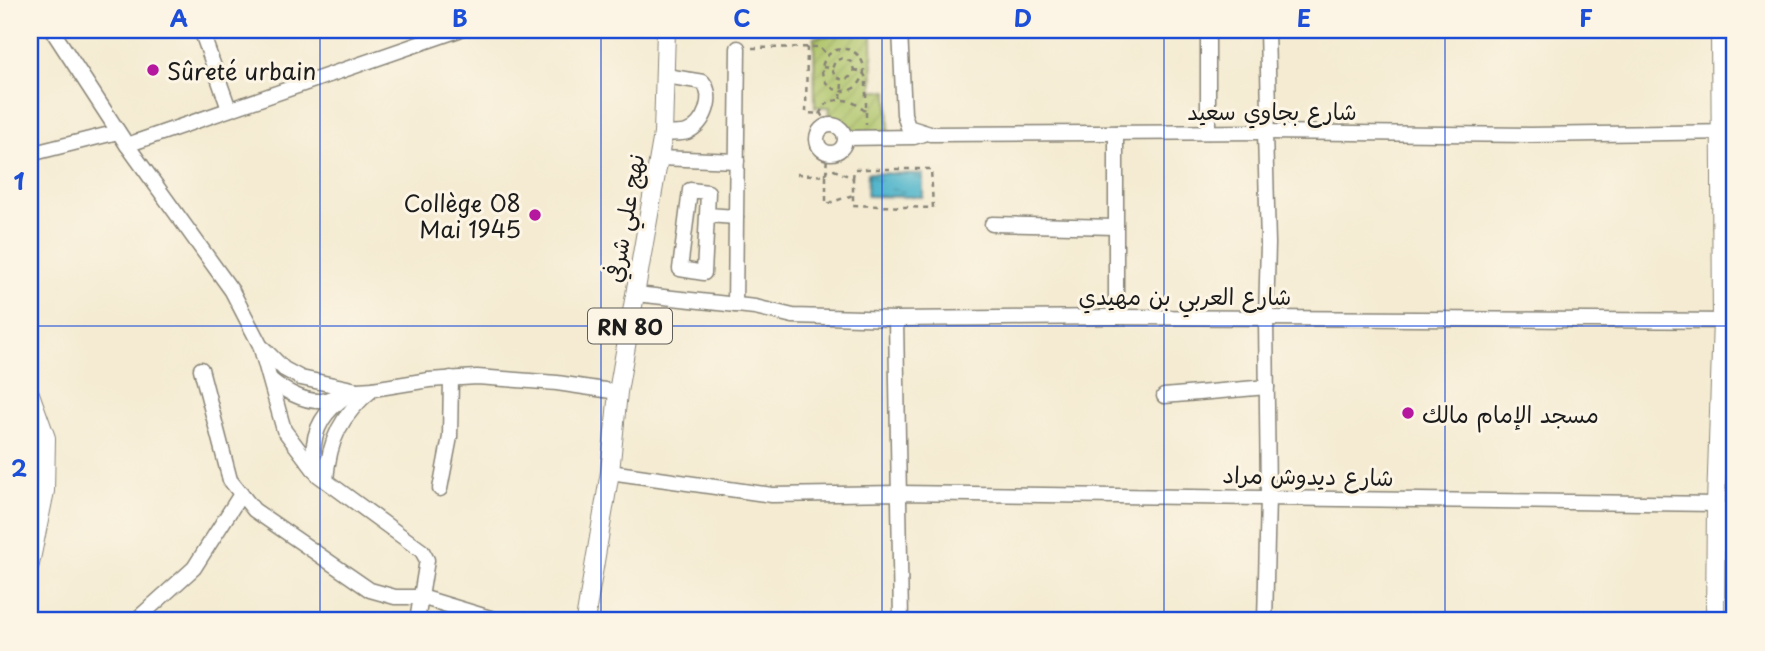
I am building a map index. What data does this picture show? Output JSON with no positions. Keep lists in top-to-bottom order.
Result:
{
  "streets": {
    "main road": ["نهج علي شرفي", "RN 80"],
    "street": ["شارع بجاوي سعيد", "شارع العربي بن مهيدي", "شارع ديدوش مراد"]
  },
  "crossings": [
    ["نهج علي شرفي", "شارع العربي بن مهيدي"],
    ["نهج علي شرفي", "شارع ديدوش مراد"]
  ],
  "places": ["Sûreté urbain", "Collège 08 Mai 1945", "مسجد الإمام مالك"],
  "grid": {
    "columns": [
      "A",
      "B",
      "C",
      "D",
      "E",
      "F"
    ],
    "rows": ["1", "2"]
  }
}
